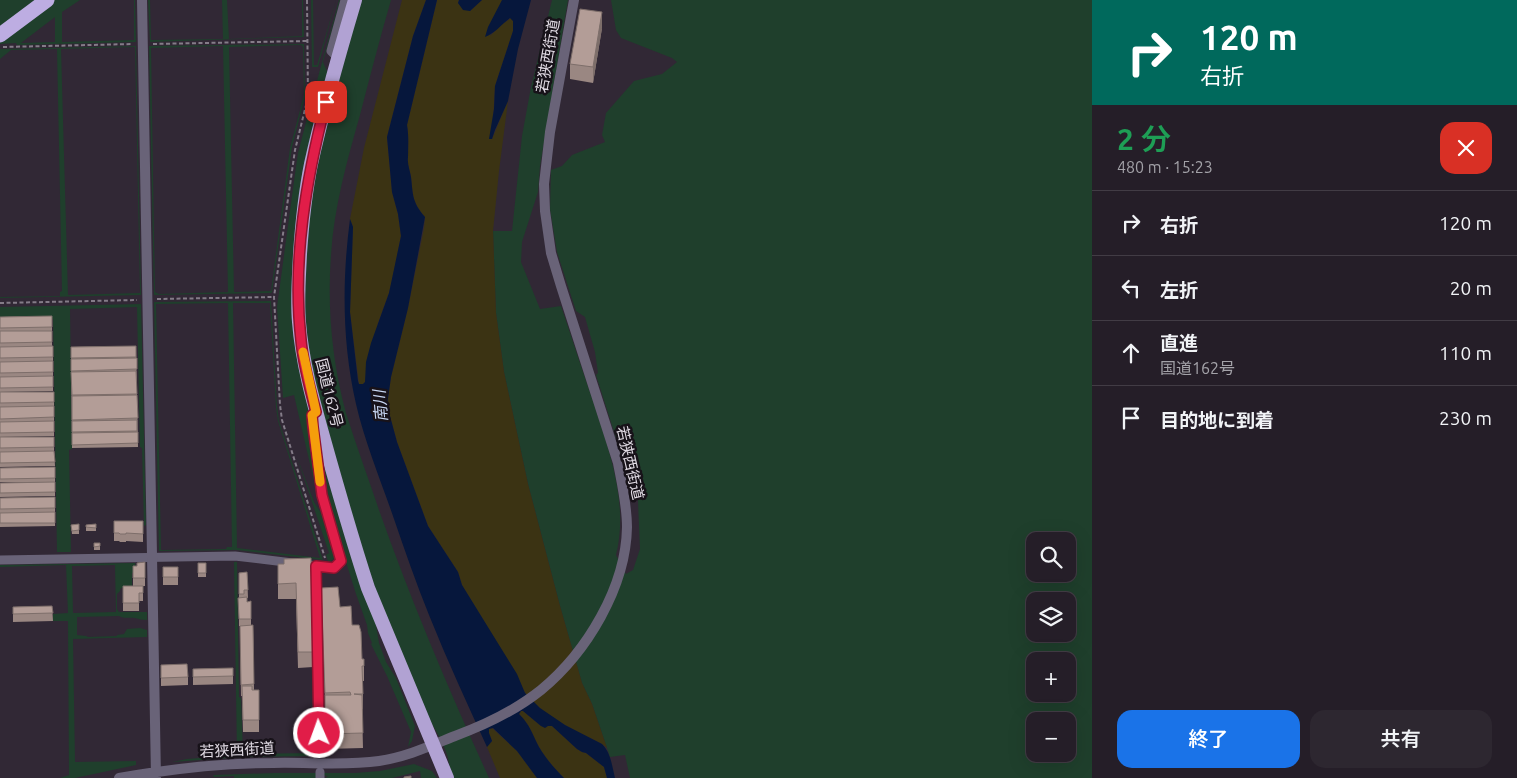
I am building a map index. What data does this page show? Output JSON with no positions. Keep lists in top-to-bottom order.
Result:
{
  "streets": {
    "highway": ["国道162号"],
    "street": ["若狭西街道"]
  },
  "crossings": [
    ["若狭西街道", "国道162号"]
  ],
  "water": ["南川"],
  "page": {
    "turn": ["120 m", "右折"],
    "heading": ["2 分", "480 m · 15:23"],
    "list": [
      {
        "name": "右折",
        "value": "120 m"
      },
      {
        "name": "左折",
        "value": "20 m"
      },
      {
        "name": "直進",
        "note": "国道162号",
        "value": "110 m"
      },
      {
        "name": "目的地に到着",
        "value": "230 m"
      }
    ],
    "map_buttons": ["+", "−"],
    "buttons": ["終了", "共有"]
  }
}
